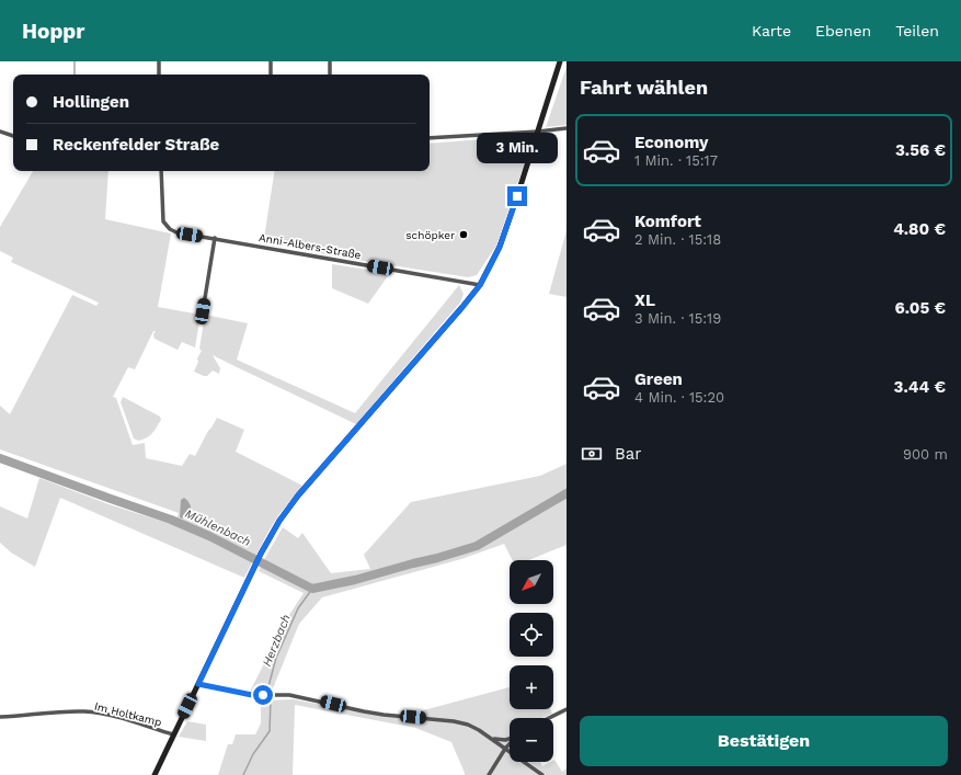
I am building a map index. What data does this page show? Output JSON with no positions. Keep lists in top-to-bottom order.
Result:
{
  "streets": {
    "street": ["Anni-Albers-Straße", "Im Holtkamp"]
  },
  "water": ["Mühlenbach", "Herzbach"],
  "places": ["schöpker"],
  "north": "bottom left",
  "page": {
    "header": "Hoppr",
    "nav": ["Karte", "Ebenen", "Teilen"],
    "heading": "Fahrt wählen",
    "banner": ["Hollingen", "Reckenfelder Straße"],
    "list": [
      {
        "name": "Economy",
        "note": "1 Min. · 15:17",
        "value": "3.56 €"
      },
      {
        "name": "Komfort",
        "note": "2 Min. · 15:18",
        "value": "4.80 €"
      },
      {
        "name": "XL",
        "note": "3 Min. · 15:19",
        "value": "6.05 €"
      },
      {
        "name": "Green",
        "note": "4 Min. · 15:20",
        "value": "3.44 €"
      }
    ],
    "bubble": "3 Min.",
    "pay": ["Bar", "900 m"],
    "map_buttons": ["+", "−"],
    "buttons": "Bestätigen"
  }
}
